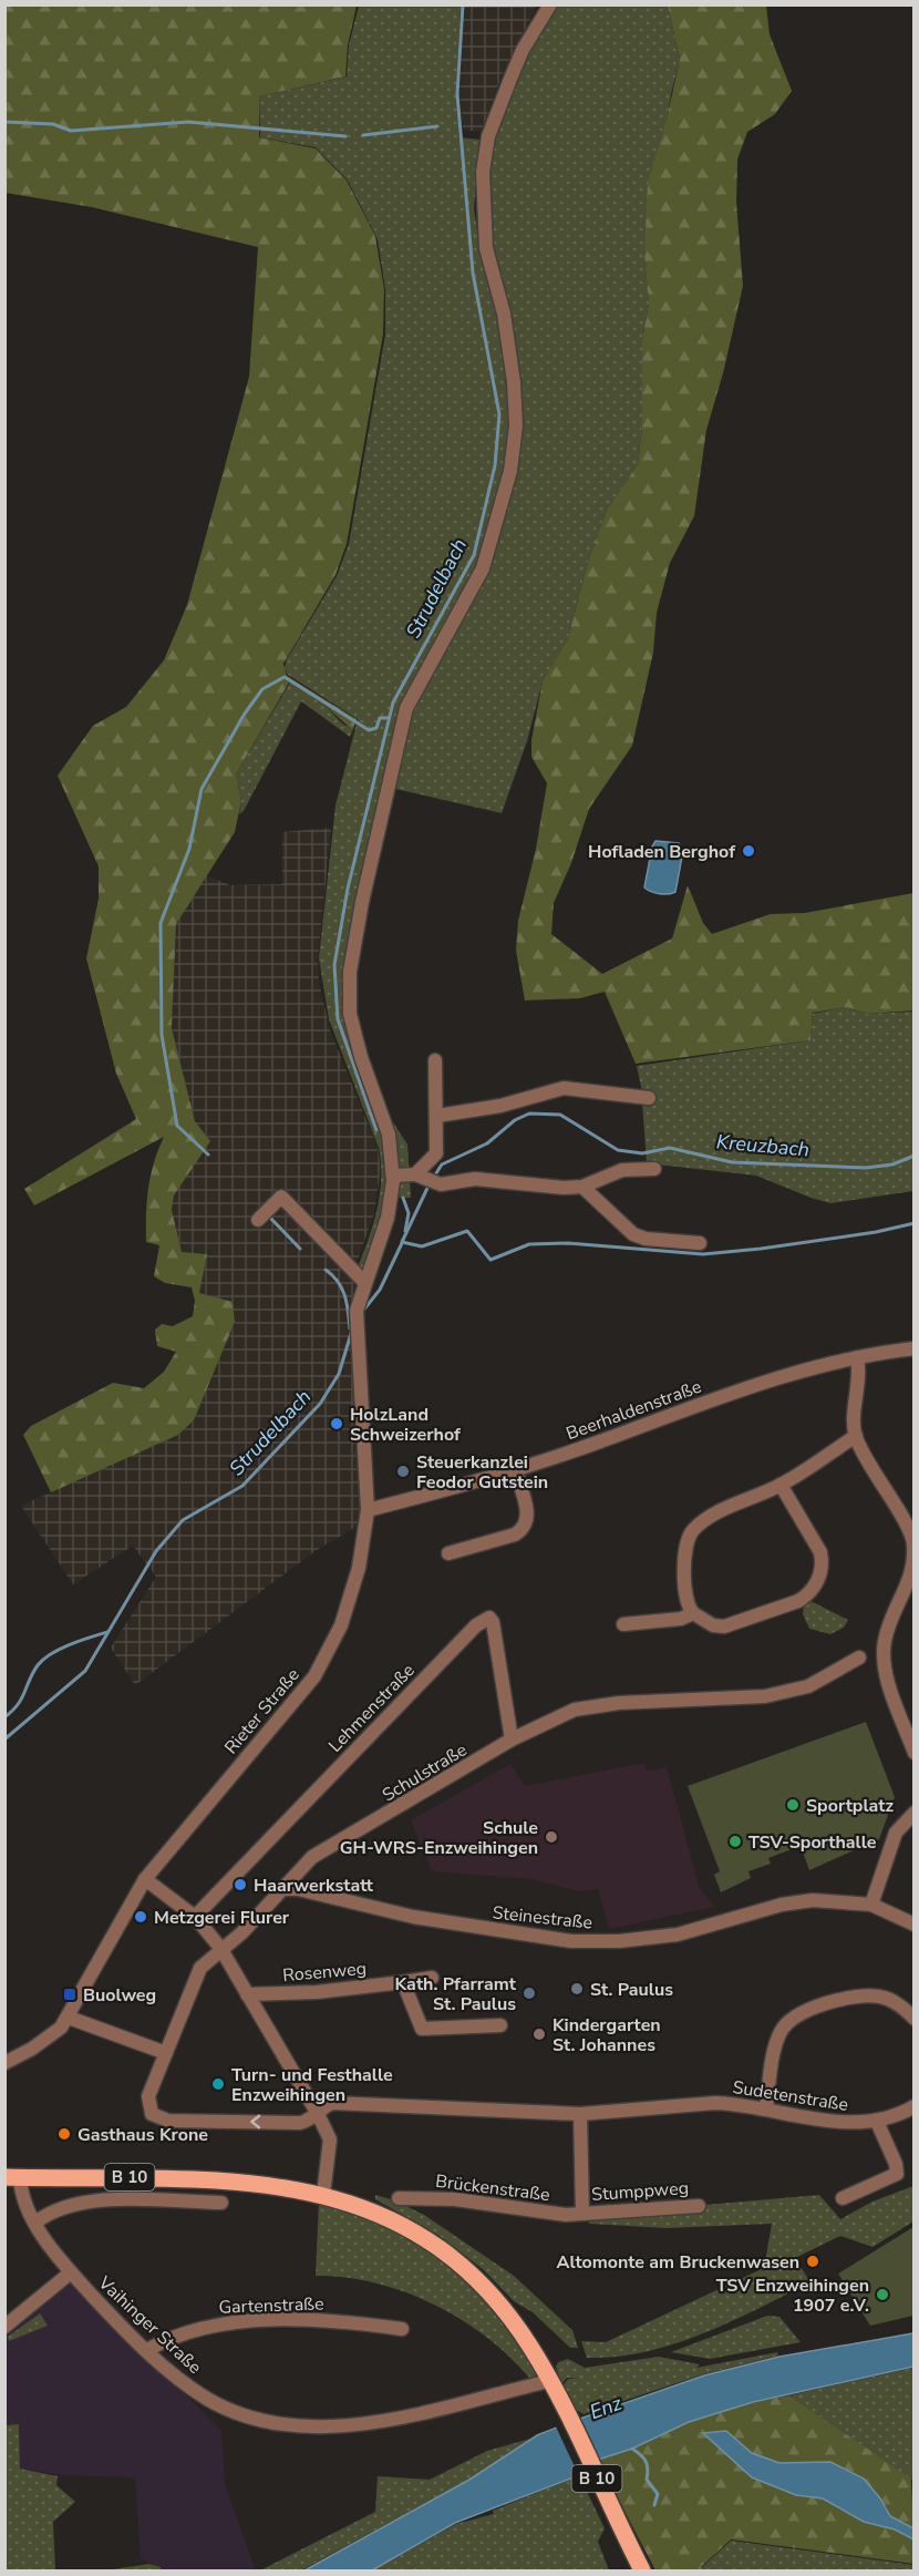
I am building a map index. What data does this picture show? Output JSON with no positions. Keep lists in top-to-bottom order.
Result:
{
  "streets": {
    "main road": ["B 10"],
    "street": [
      "Beerhaldenstraße",
      "Lehmenstraße",
      "Rieter Straße",
      "Schulstraße",
      "Steinestraße",
      "Rosenweg",
      "Sudetenstraße",
      "Brückenstraße",
      "Stumppweg",
      "Gartenstraße",
      "Vaihinger Straße"
    ]
  },
  "crossings": [
    ["Beerhaldenstraße", "Rieter Straße"],
    ["Lehmenstraße", "Schulstraße"],
    ["Schulstraße", "Steinestraße"],
    ["Schulstraße", "Sudetenstraße"],
    ["B 10", "Vaihinger Straße"],
    ["Brückenstraße", "Stumppweg"],
    ["Gartenstraße", "Vaihinger Straße"]
  ],
  "water": ["Strudelbach", "Kreuzbach", "Enz"],
  "places": {
    "other": [
      "Hofladen Berghof",
      "HolzLand Schweizerhof",
      "Steuerkanzlei Feodor Gutstein",
      "Sportplatz",
      "Schule GH-WRS-Enzweihingen",
      "TSV-Sporthalle",
      "Haarwerkstatt",
      "Metzgerei Flurer",
      "St. Paulus",
      "Kath. Pfarramt St. Paulus",
      "Kindergarten St. Johannes",
      "Turn- und Festhalle Enzweihingen",
      "Gasthaus Krone",
      "Altomonte am Bruckenwasen",
      "TSV Enzweihingen 1907 e.V."
    ],
    "transit": ["Buolweg"]
  }
}
